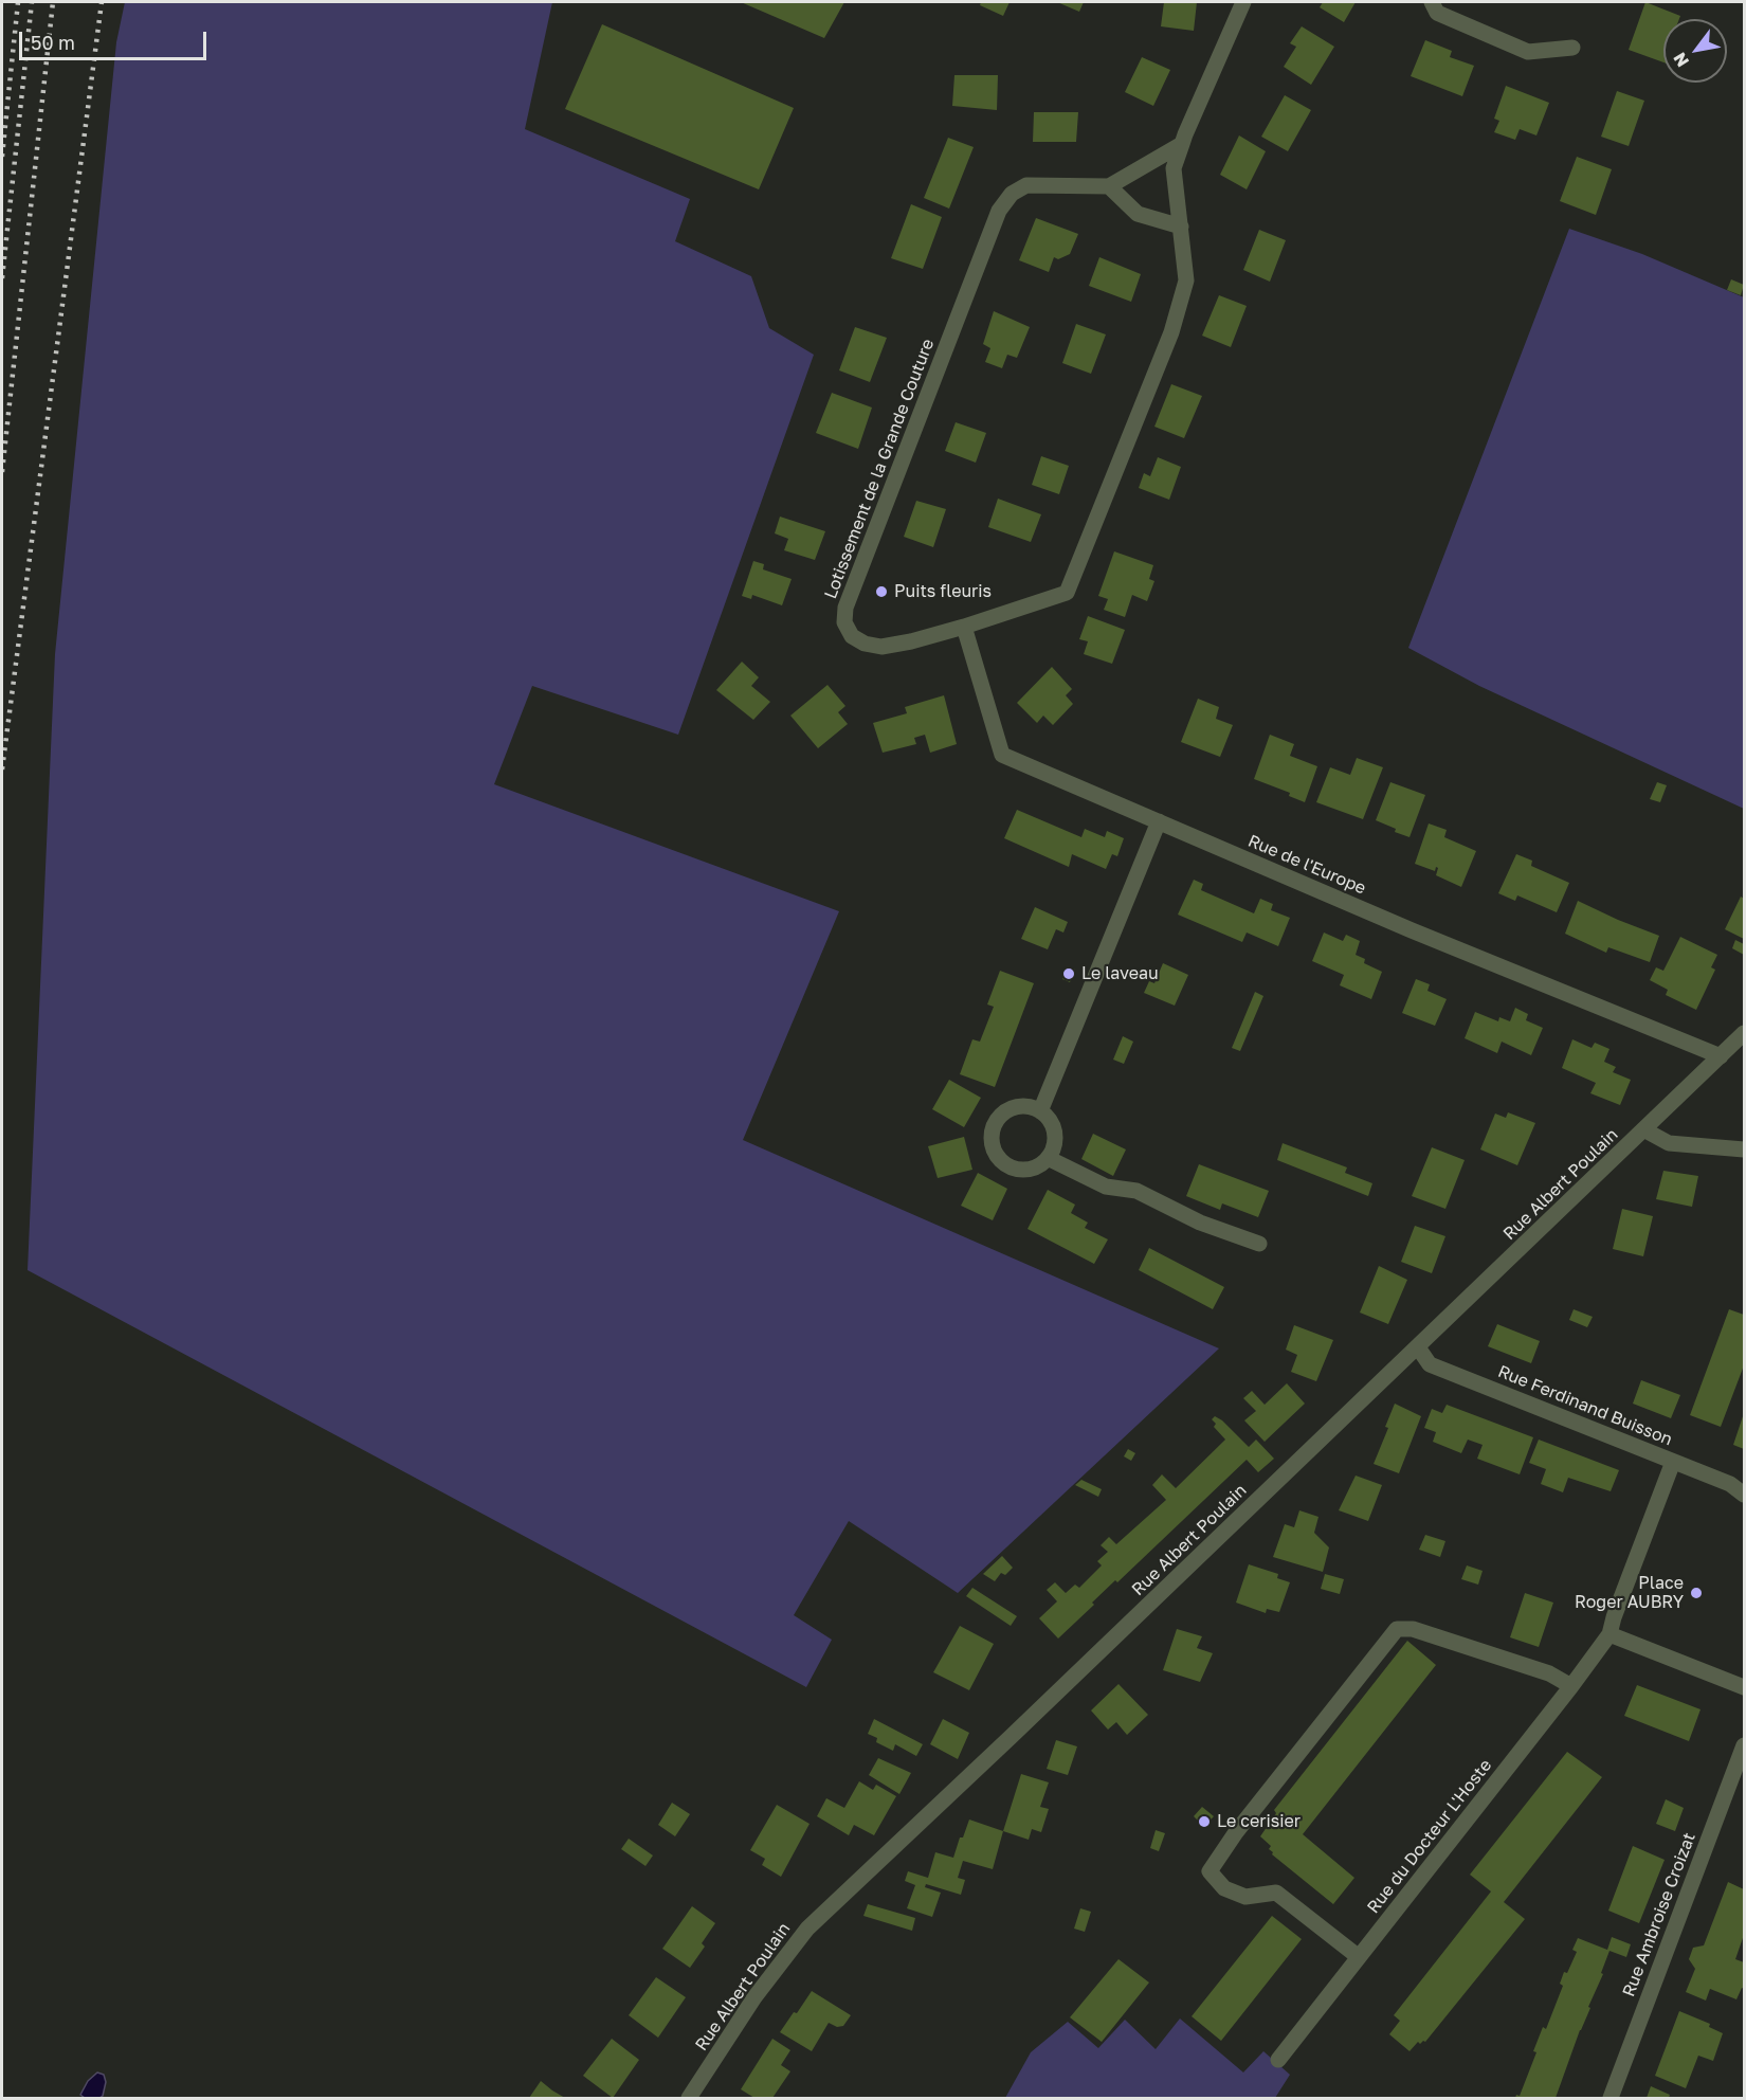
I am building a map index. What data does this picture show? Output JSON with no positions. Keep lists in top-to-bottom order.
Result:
{
  "streets": {
    "street": [
      "Lotissement de la Grande Couture",
      "Rue de l'Europe",
      "Rue Albert Poulain",
      "Rue Ferdinand Buisson",
      "Rue du Docteur L'Hoste",
      "Rue Ambroise Croizat"
    ]
  },
  "crossings": [
    ["Lotissement de la Grande Couture", "Rue de l'Europe"],
    ["Rue de l'Europe", "Rue Albert Poulain"],
    ["Rue Albert Poulain", "Rue Ferdinand Buisson"]
  ],
  "places": [
    "Puits fleuris",
    "Le laveau",
    "Place Roger AUBRY",
    "Le cerisier"
  ],
  "scale_bar": "50 m",
  "north": "bottom left"
}
